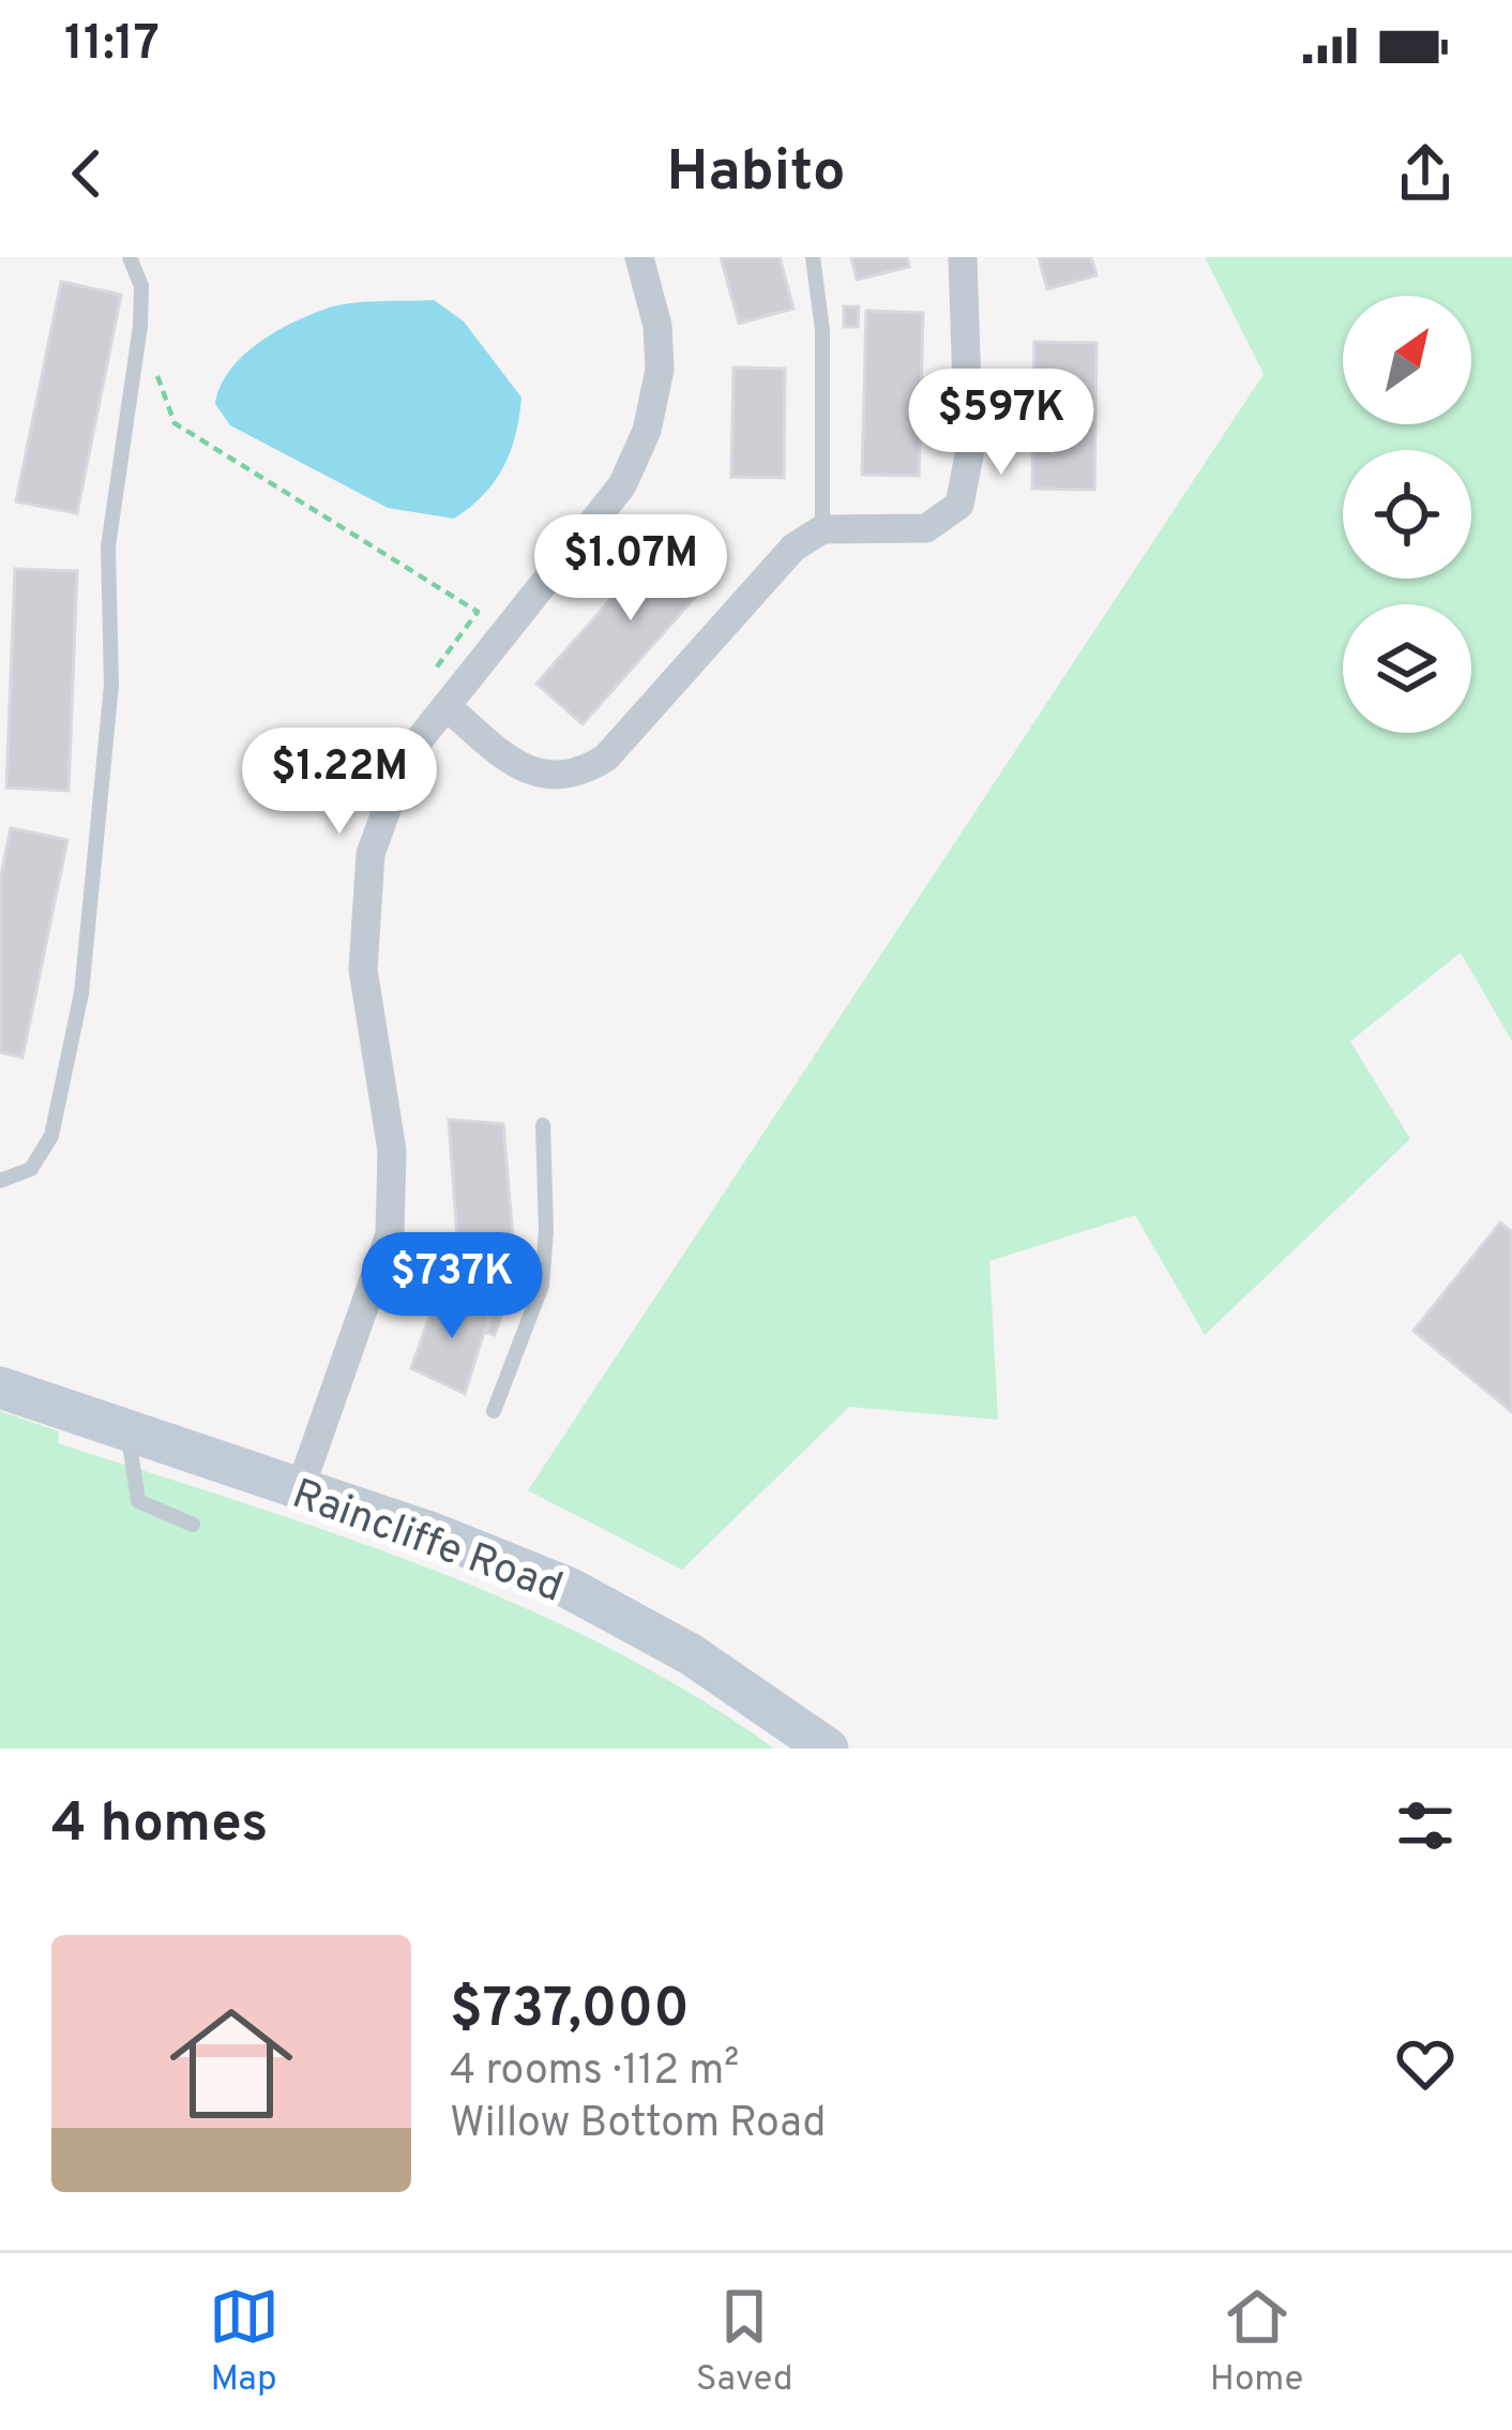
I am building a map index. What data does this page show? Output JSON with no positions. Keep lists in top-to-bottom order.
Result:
{
  "streets": {
    "street": ["Raincliffe Road"]
  },
  "north": "top right",
  "page": {
    "status": "11:17",
    "header": "Habito",
    "price": [
      "$597K",
      "$1.07M",
      "$1.22M",
      "$737K"
    ],
    "heading": "4 homes",
    "list": [
      {
        "name": "$737,000",
        "note": "4 rooms · 112 m² · Willow Bottom Road"
      }
    ],
    "tabs": ["Map", "Saved", "Home"]
  }
}
